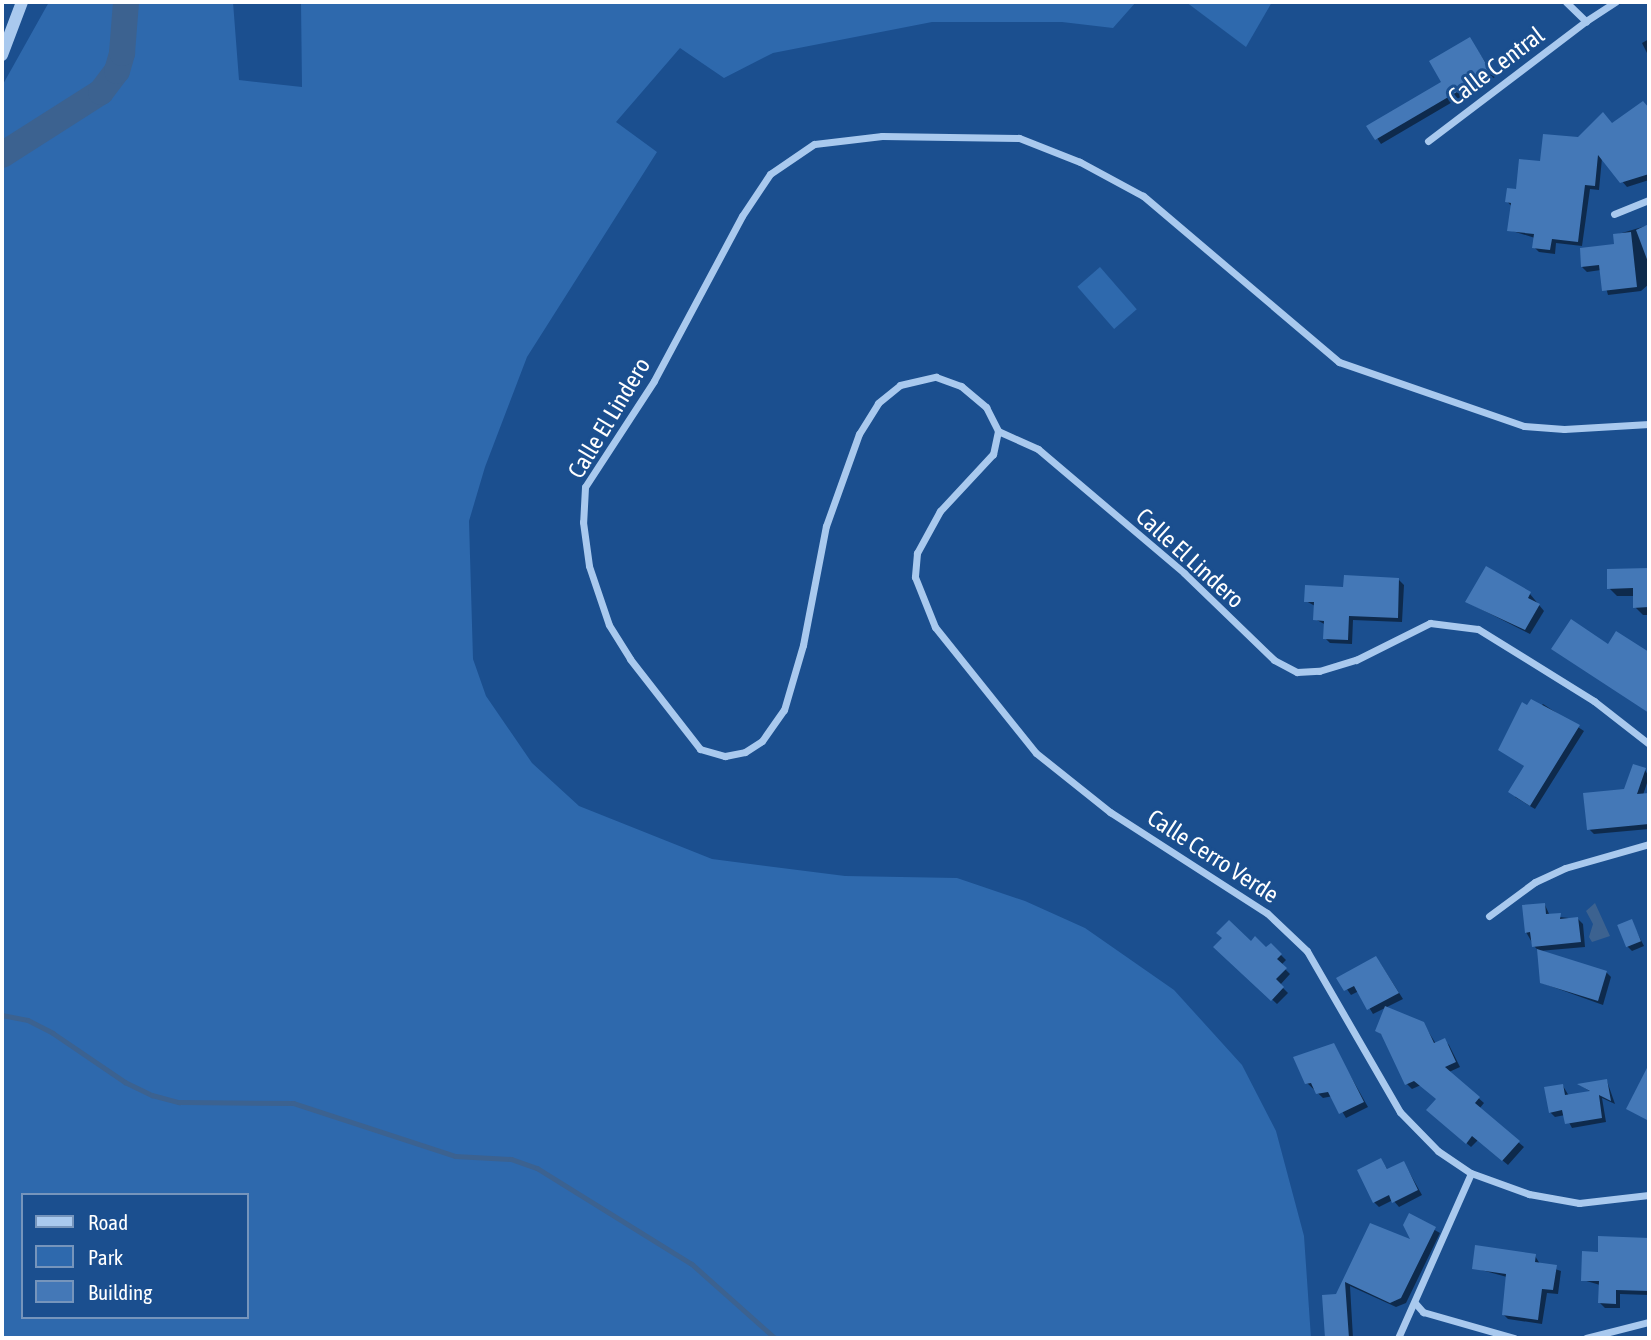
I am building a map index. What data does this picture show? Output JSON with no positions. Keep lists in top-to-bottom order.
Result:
{
  "streets": {
    "street": ["Calle Central", "Calle El Lindero", "Calle Cerro Verde"]
  },
  "crossings": [
    ["Calle El Lindero", "Calle Cerro Verde"]
  ],
  "legend": ["Road", "Park", "Building"]
}
